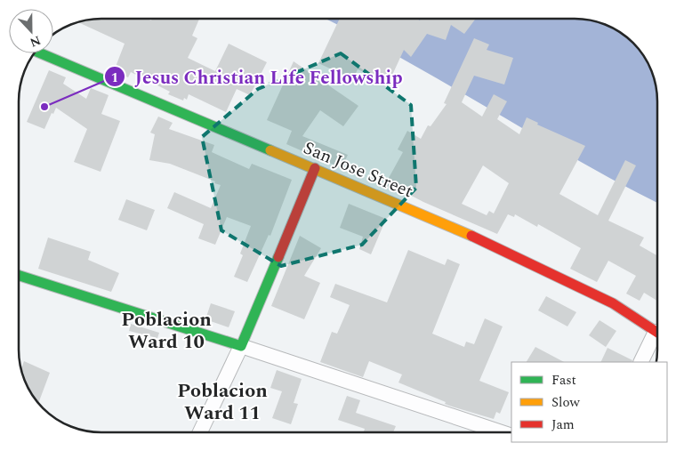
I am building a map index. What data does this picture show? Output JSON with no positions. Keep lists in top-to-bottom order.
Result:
{
  "streets": {
    "street": ["San Jose Street"]
  },
  "districts": ["Poblacion Ward 10", "Poblacion Ward 11"],
  "places": ["Jesus Christian Life Fellowship"],
  "legend": ["Fast", "Slow", "Jam"],
  "north": "bottom"
}
